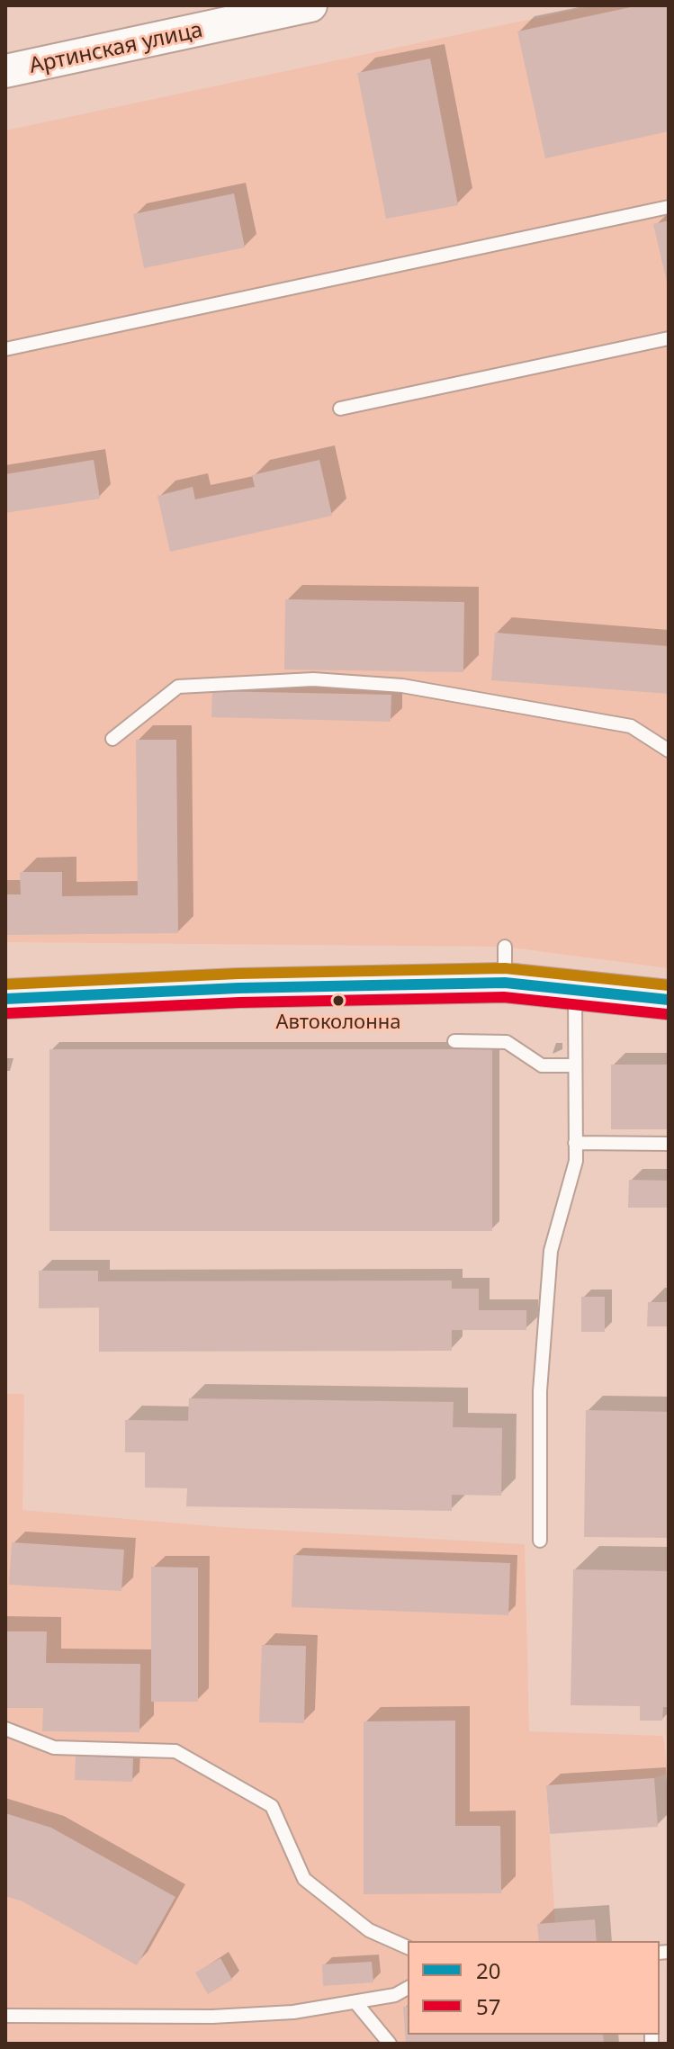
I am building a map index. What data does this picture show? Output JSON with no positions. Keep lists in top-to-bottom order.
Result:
{
  "streets": {
    "street": ["Артинская улица"]
  },
  "places": ["Автоколонна"],
  "lines": ["transit line 20", "transit line 57"],
  "legend": ["20", "57"]
}
